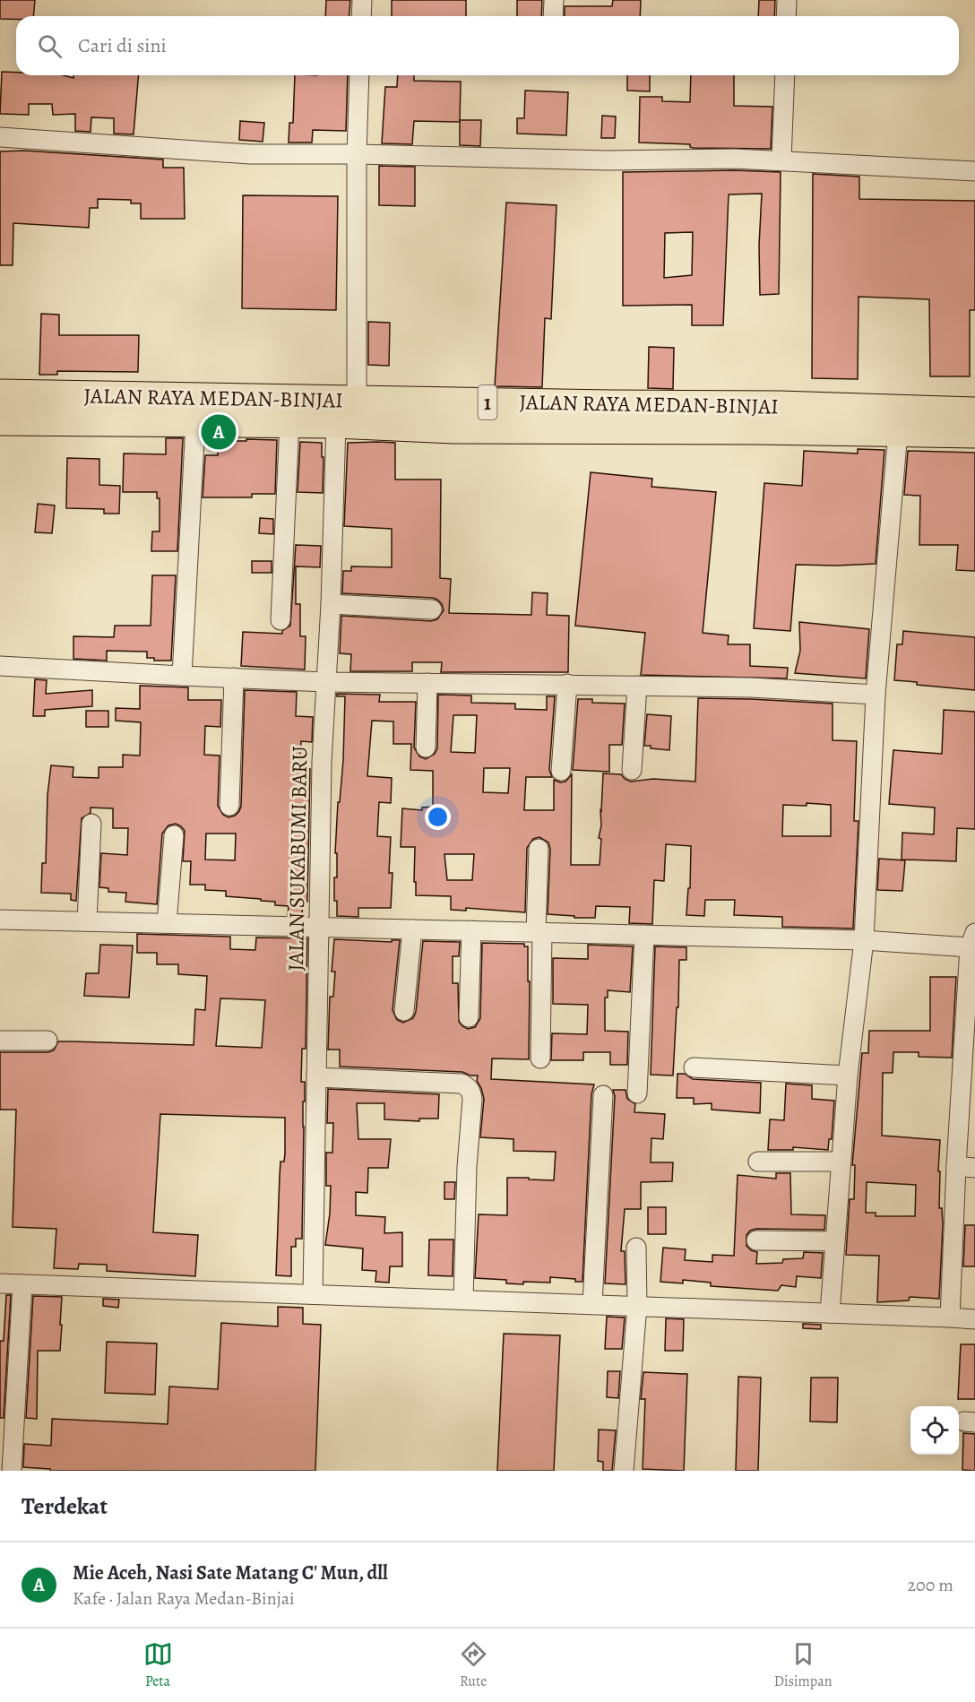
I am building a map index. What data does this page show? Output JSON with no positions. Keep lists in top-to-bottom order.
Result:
{
  "streets": {
    "highway": ["JALAN RAYA MEDAN-BINJAI", "1"],
    "street": ["JALAN SUKABUMI BARU"]
  },
  "crossings": [
    ["JALAN RAYA MEDAN-BINJAI", "JALAN SUKABUMI BARU"]
  ],
  "page": {
    "search": "Cari di sini",
    "pins": "A",
    "heading": "Terdekat",
    "list": [
      {
        "mark": "A",
        "name": "Mie Aceh, Nasi Sate Matang C' Mun, dll",
        "note": "Kafe · Jalan Raya Medan-Binjai",
        "value": "200 m"
      }
    ],
    "nav": ["Peta", "Rute", "Disimpan"]
  }
}
